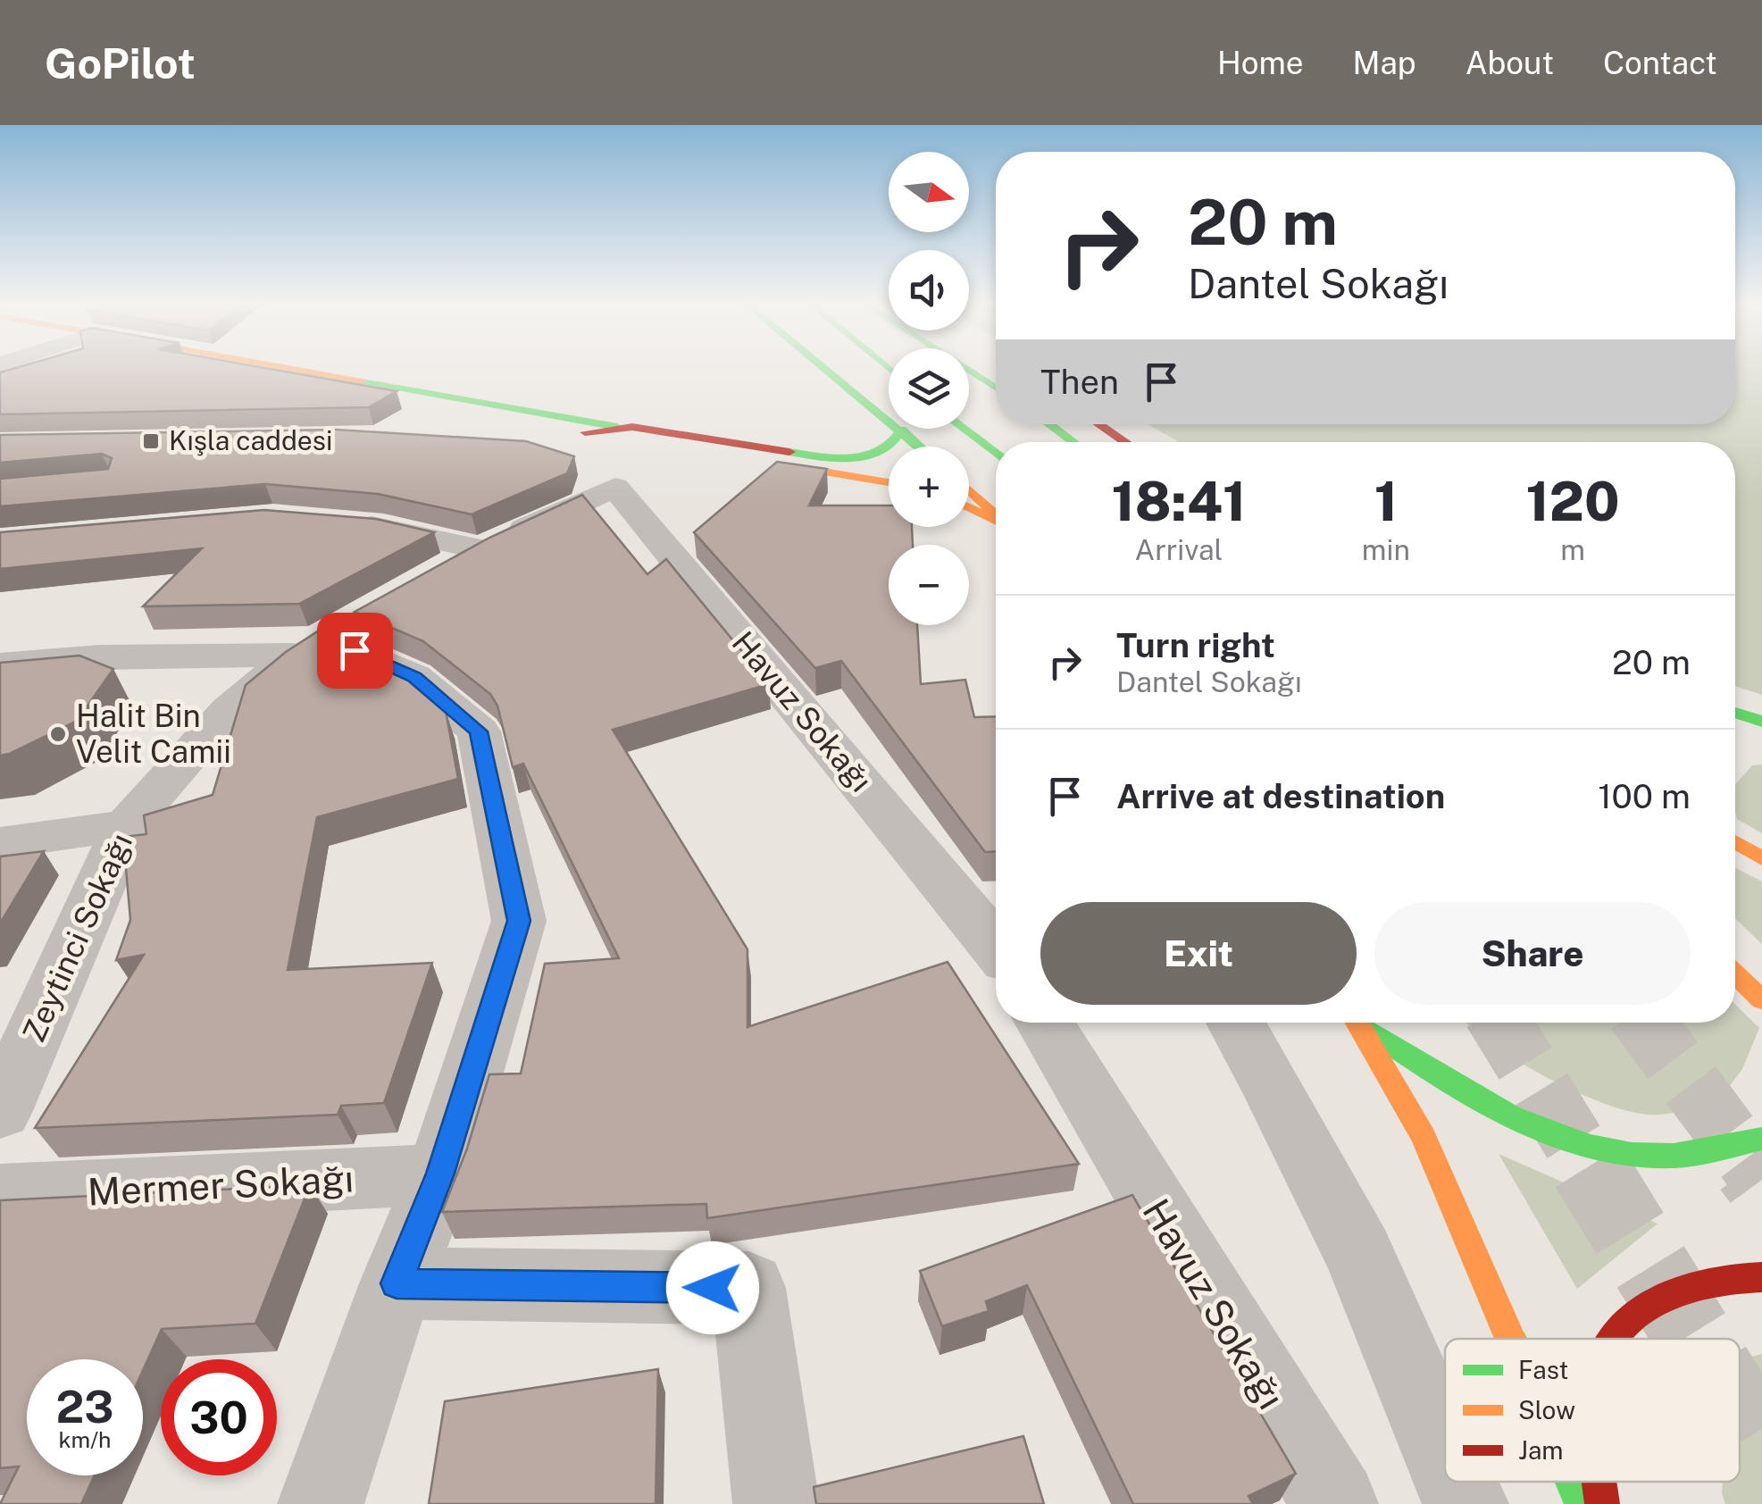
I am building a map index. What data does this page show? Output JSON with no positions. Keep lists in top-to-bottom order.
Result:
{
  "streets": {
    "street": ["Havuz Sokağı", "Zeytinci Sokağı", "Mermer Sokağı"]
  },
  "places": {
    "transit": ["Kışla caddesi"],
    "other": ["Halit Bin Velit Camii"]
  },
  "legend": ["Fast", "Slow", "Jam"],
  "north": "right",
  "page": {
    "header": "GoPilot",
    "nav": [
      "Home",
      "Map",
      "About",
      "Contact"
    ],
    "map_buttons": ["+", "−"],
    "turn": ["20 m", "Dantel Sokağı"],
    "then": "Then",
    "eta": [
      "18:41",
      "Arrival",
      "1",
      "min",
      "120",
      "m"
    ],
    "list": [
      {
        "name": "Turn right",
        "note": "Dantel Sokağı",
        "value": "20 m"
      },
      {
        "name": "Arrive at destination",
        "value": "100 m"
      }
    ],
    "buttons": ["Exit", "Share"],
    "speed": "23 km/h",
    "limit": "30"
  }
}
